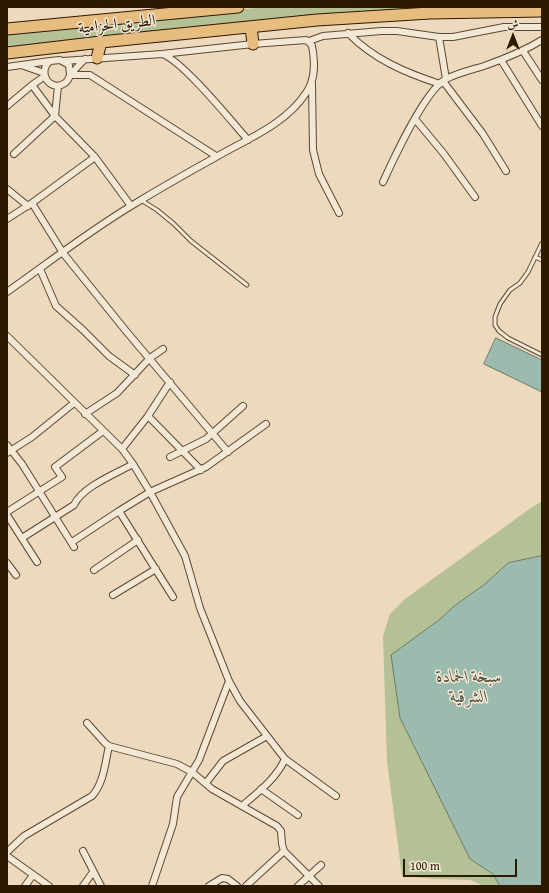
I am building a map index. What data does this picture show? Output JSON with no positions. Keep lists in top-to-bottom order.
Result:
{
  "streets": {
    "highway": ["الطريق الحزامية"]
  },
  "water": ["سبخة الحمادة الشرقية"],
  "scale_bar": "100 m",
  "north": "top"
}
